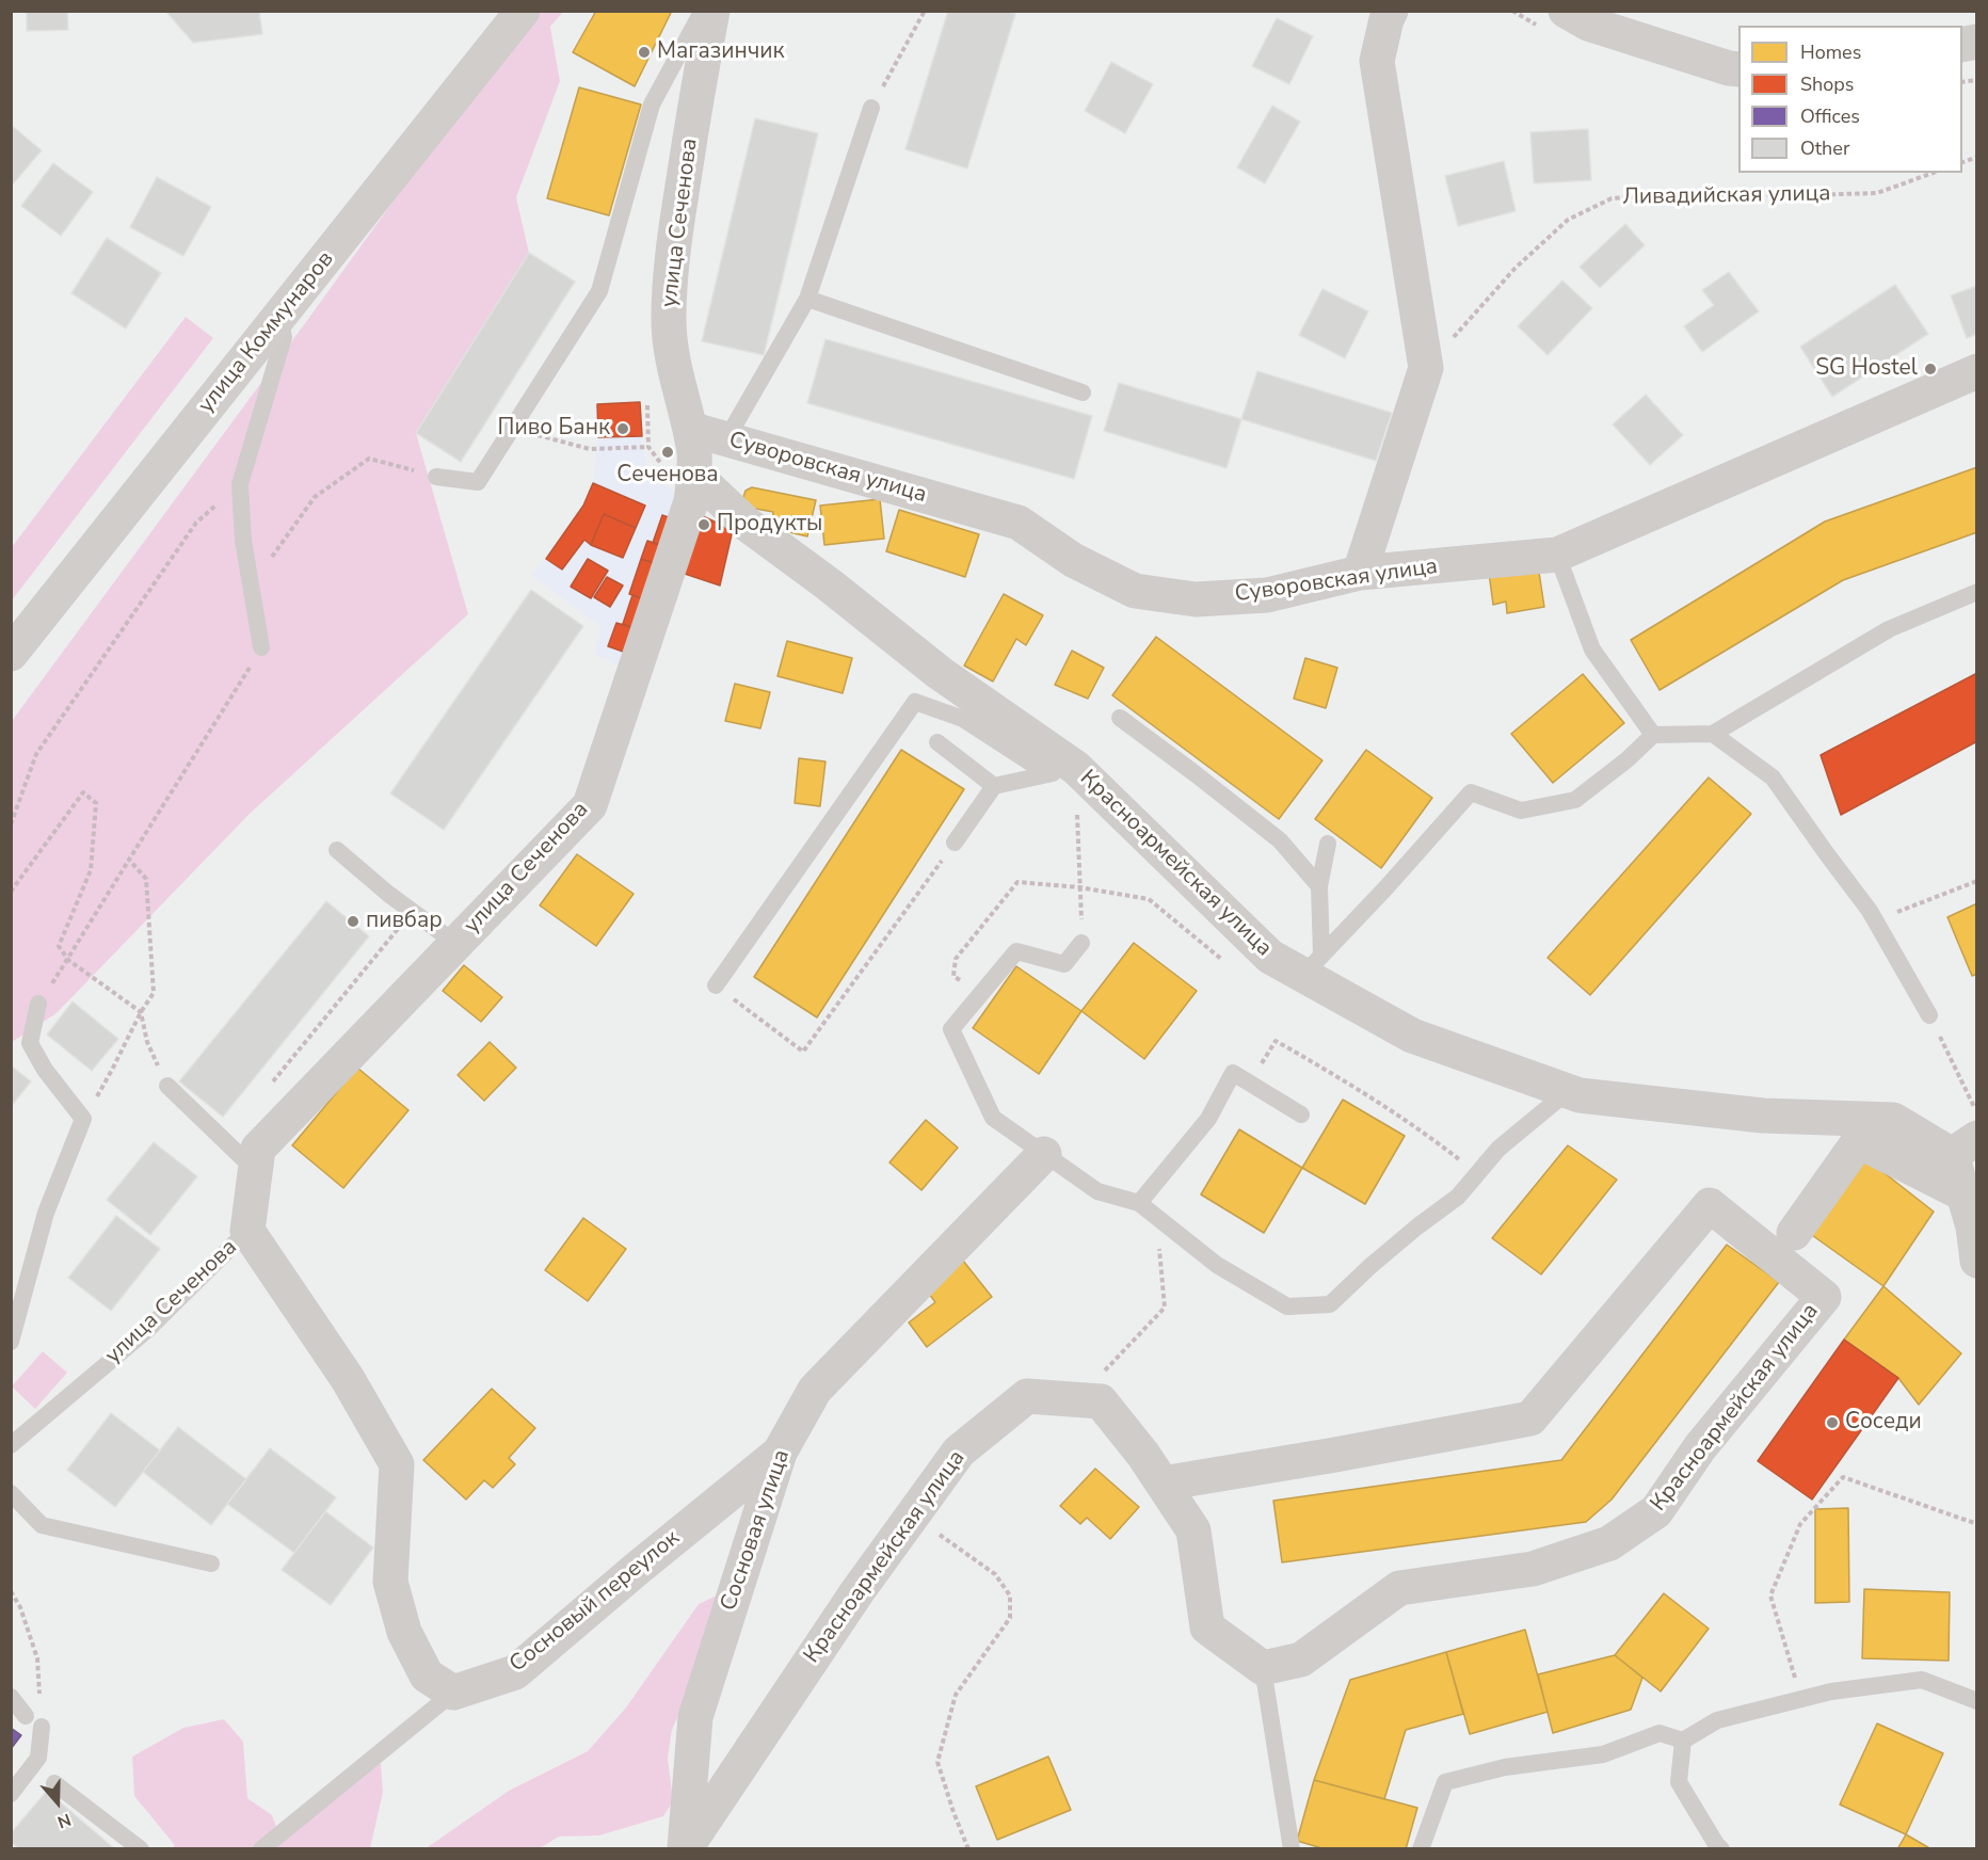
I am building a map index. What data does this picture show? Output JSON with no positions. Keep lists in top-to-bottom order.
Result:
{
  "streets": {
    "main road": ["улица Коммунаров"],
    "street": [
      "улица Сеченова",
      "Суворовская улица",
      "Красноармейская улица",
      "Сосновая улица",
      "Сосновый переулок"
    ],
    "path": ["Ливадийская улица"]
  },
  "crossings": [
    ["улица Сеченова", "Суворовская улица"],
    ["улица Сеченова", "Красноармейская улица"],
    ["Красноармейская улица", "Сосновая улица"],
    ["Сосновая улица", "Сосновый переулок"]
  ],
  "places": [
    "Магазинчик",
    "SG Hostel",
    "Пиво Банк",
    "Сеченова",
    "Продукты",
    "пивбар",
    "Соседи"
  ],
  "legend": [
    "Homes",
    "Shops",
    "Offices",
    "Other"
  ],
  "north": "bottom"
}
